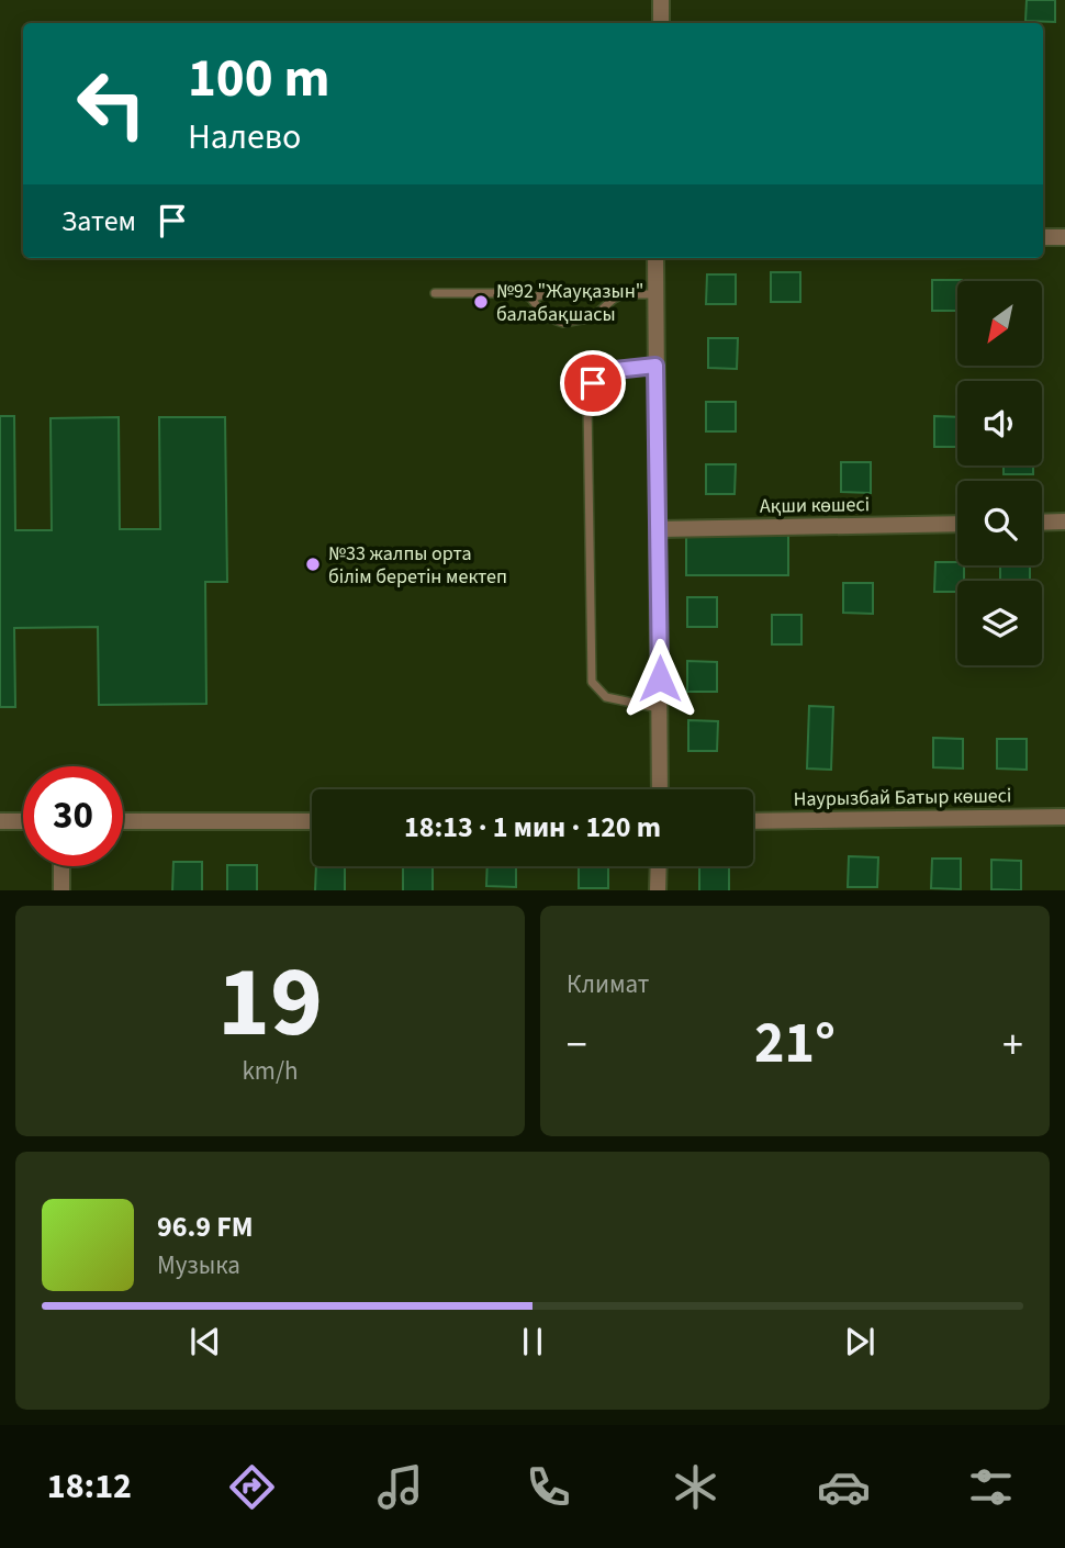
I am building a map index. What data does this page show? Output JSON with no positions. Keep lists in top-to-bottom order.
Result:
{
  "streets": {
    "street": ["Ақши көшесі", "Наурызбай Батыр көшесі"]
  },
  "places": ["№92 \"Жауқазын\" балабақшасы", "№33 жалпы орта білім беретін мектеп"],
  "north": "bottom left",
  "page": {
    "turn": ["100 m", "Налево"],
    "then": "Затем",
    "limit": "30",
    "trip": "18:13 · 1 мин · 120 m",
    "tile": [
      ["19", "km/h"],
      "Климат"
    ],
    "heat": ["−", "21°", "+"],
    "song": ["96.9 FM", "Музыка"],
    "tabs": "18:12"
  }
}
